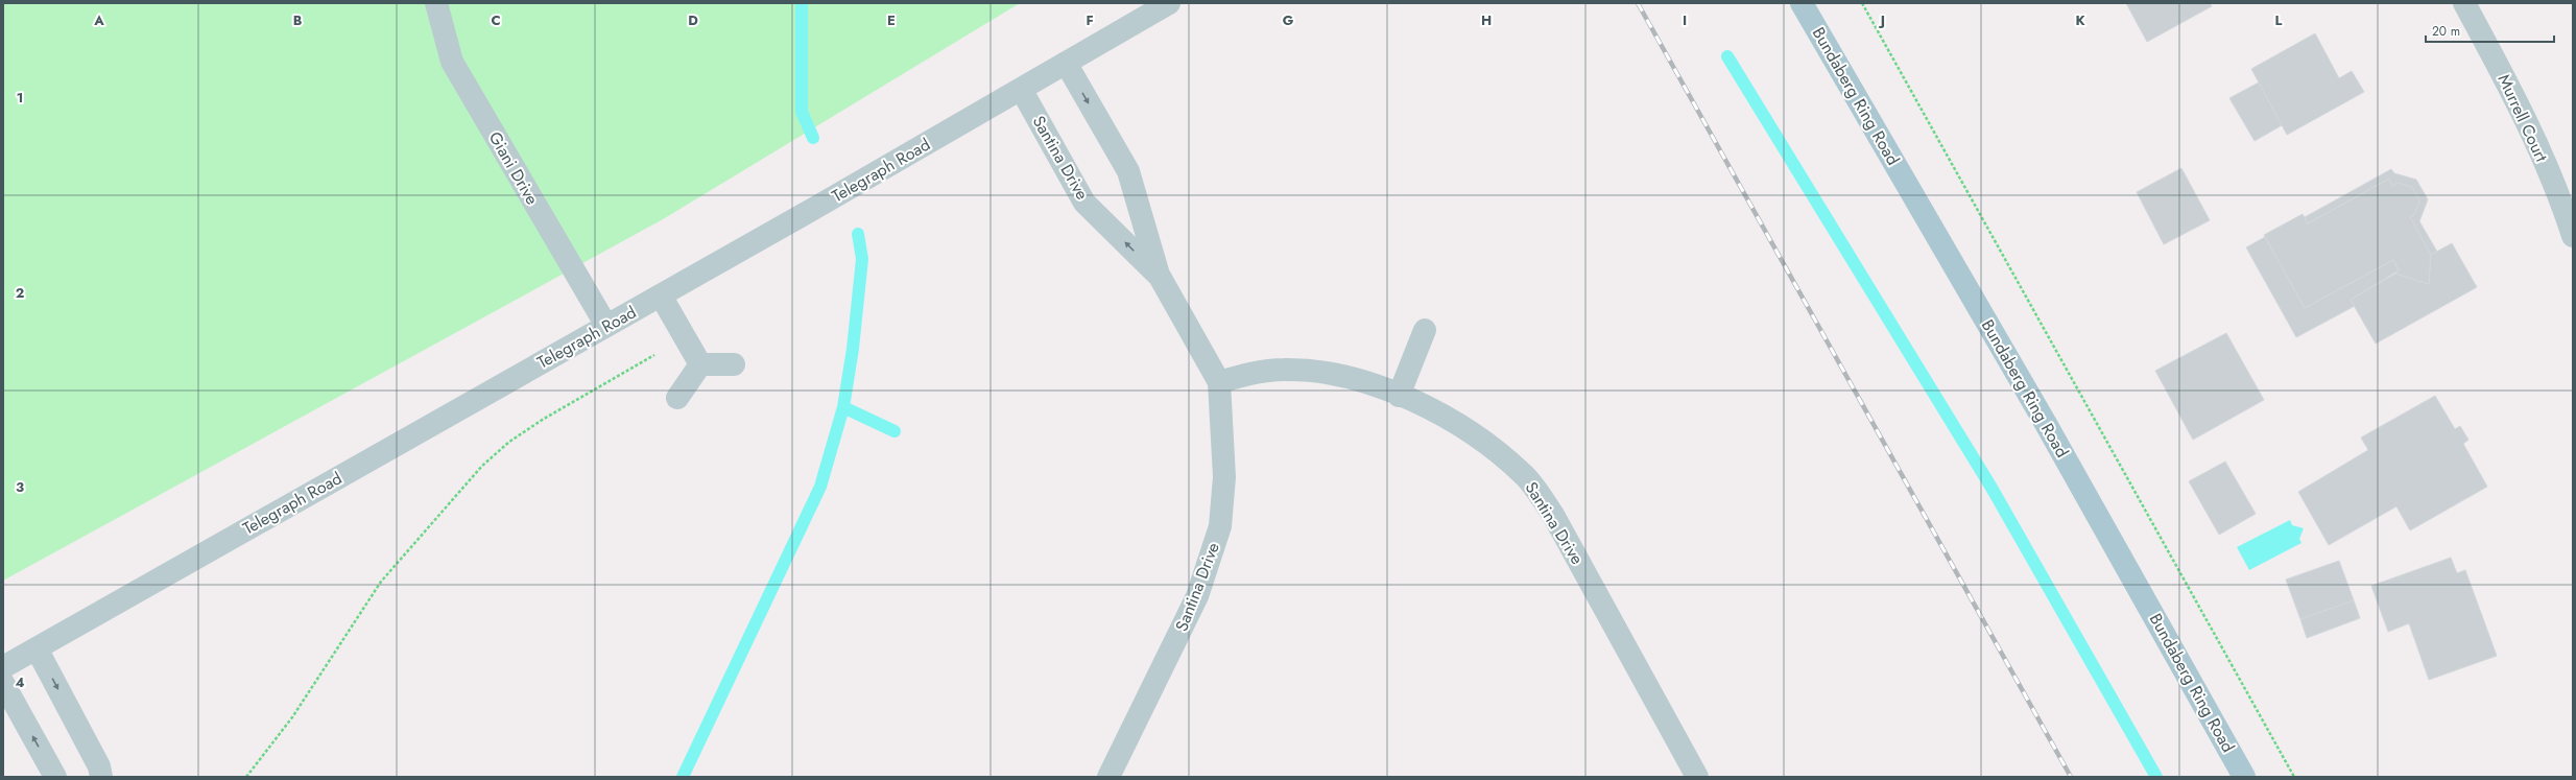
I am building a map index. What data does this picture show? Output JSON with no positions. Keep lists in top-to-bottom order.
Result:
{
  "streets": {
    "main road": ["Bundaberg Ring Road"],
    "street": [
      "Murrell Court",
      "Santina Drive",
      "Giani Drive",
      "Telegraph Road"
    ]
  },
  "crossings": [
    ["Santina Drive", "Telegraph Road"],
    ["Giani Drive", "Telegraph Road"]
  ],
  "scale_bar": "20 m",
  "grid": {
    "columns": [
      "A",
      "B",
      "C",
      "D",
      "E",
      "F",
      "G",
      "H",
      "I",
      "J",
      "K",
      "L"
    ],
    "rows": [
      "1",
      "2",
      "3",
      "4"
    ]
  }
}
